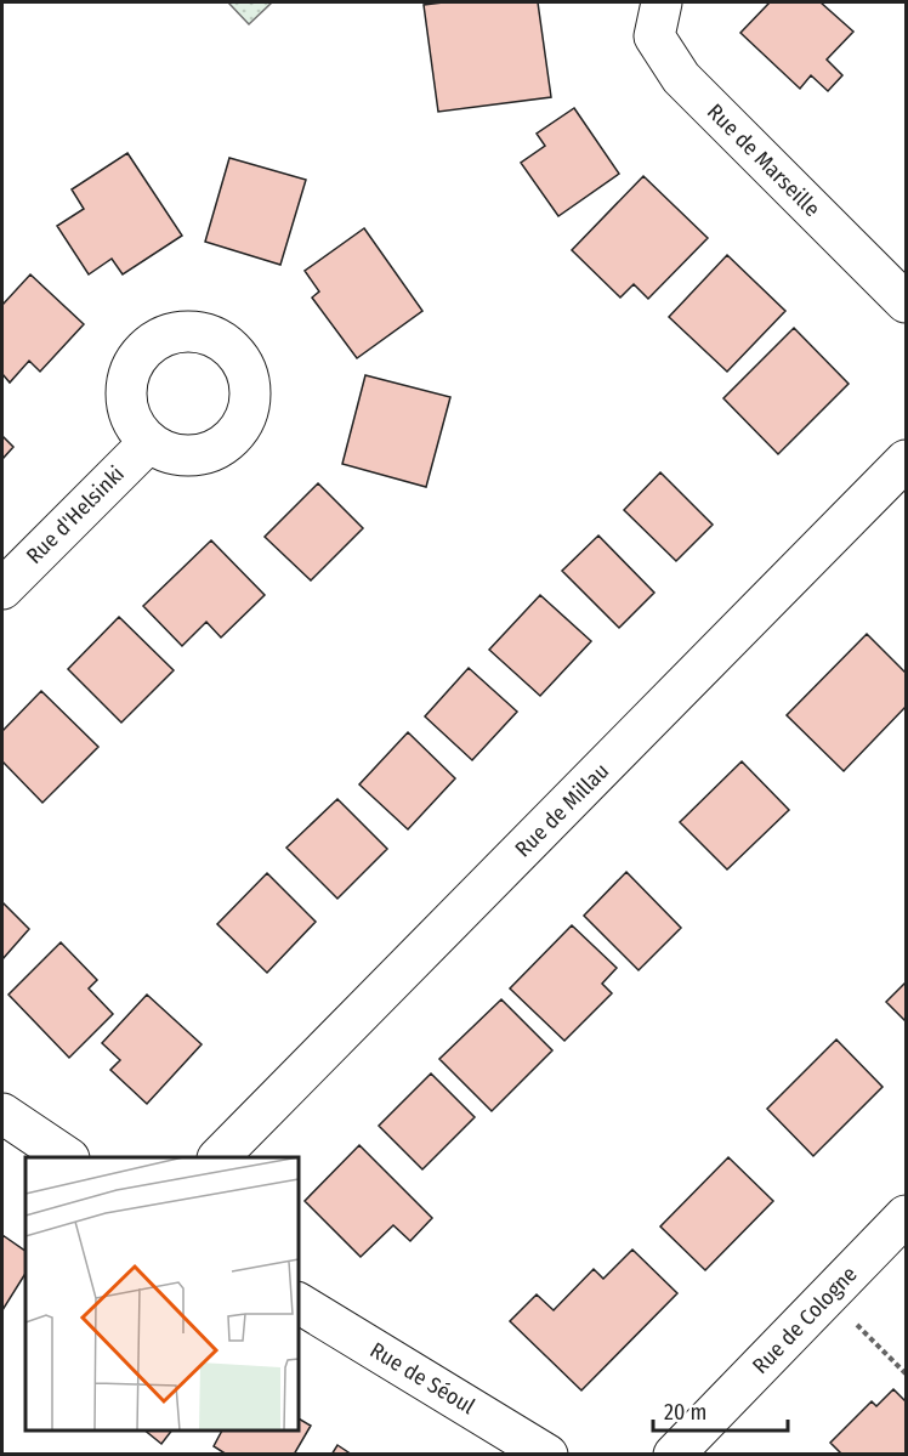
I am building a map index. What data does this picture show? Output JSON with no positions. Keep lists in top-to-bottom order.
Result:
{
  "streets": {
    "street": [
      "Rue de Marseille",
      "Rue d'Helsinki",
      "Rue de Millau",
      "Rue de Cologne",
      "Rue de Séoul"
    ]
  },
  "scale_bar": "20 m"
}
